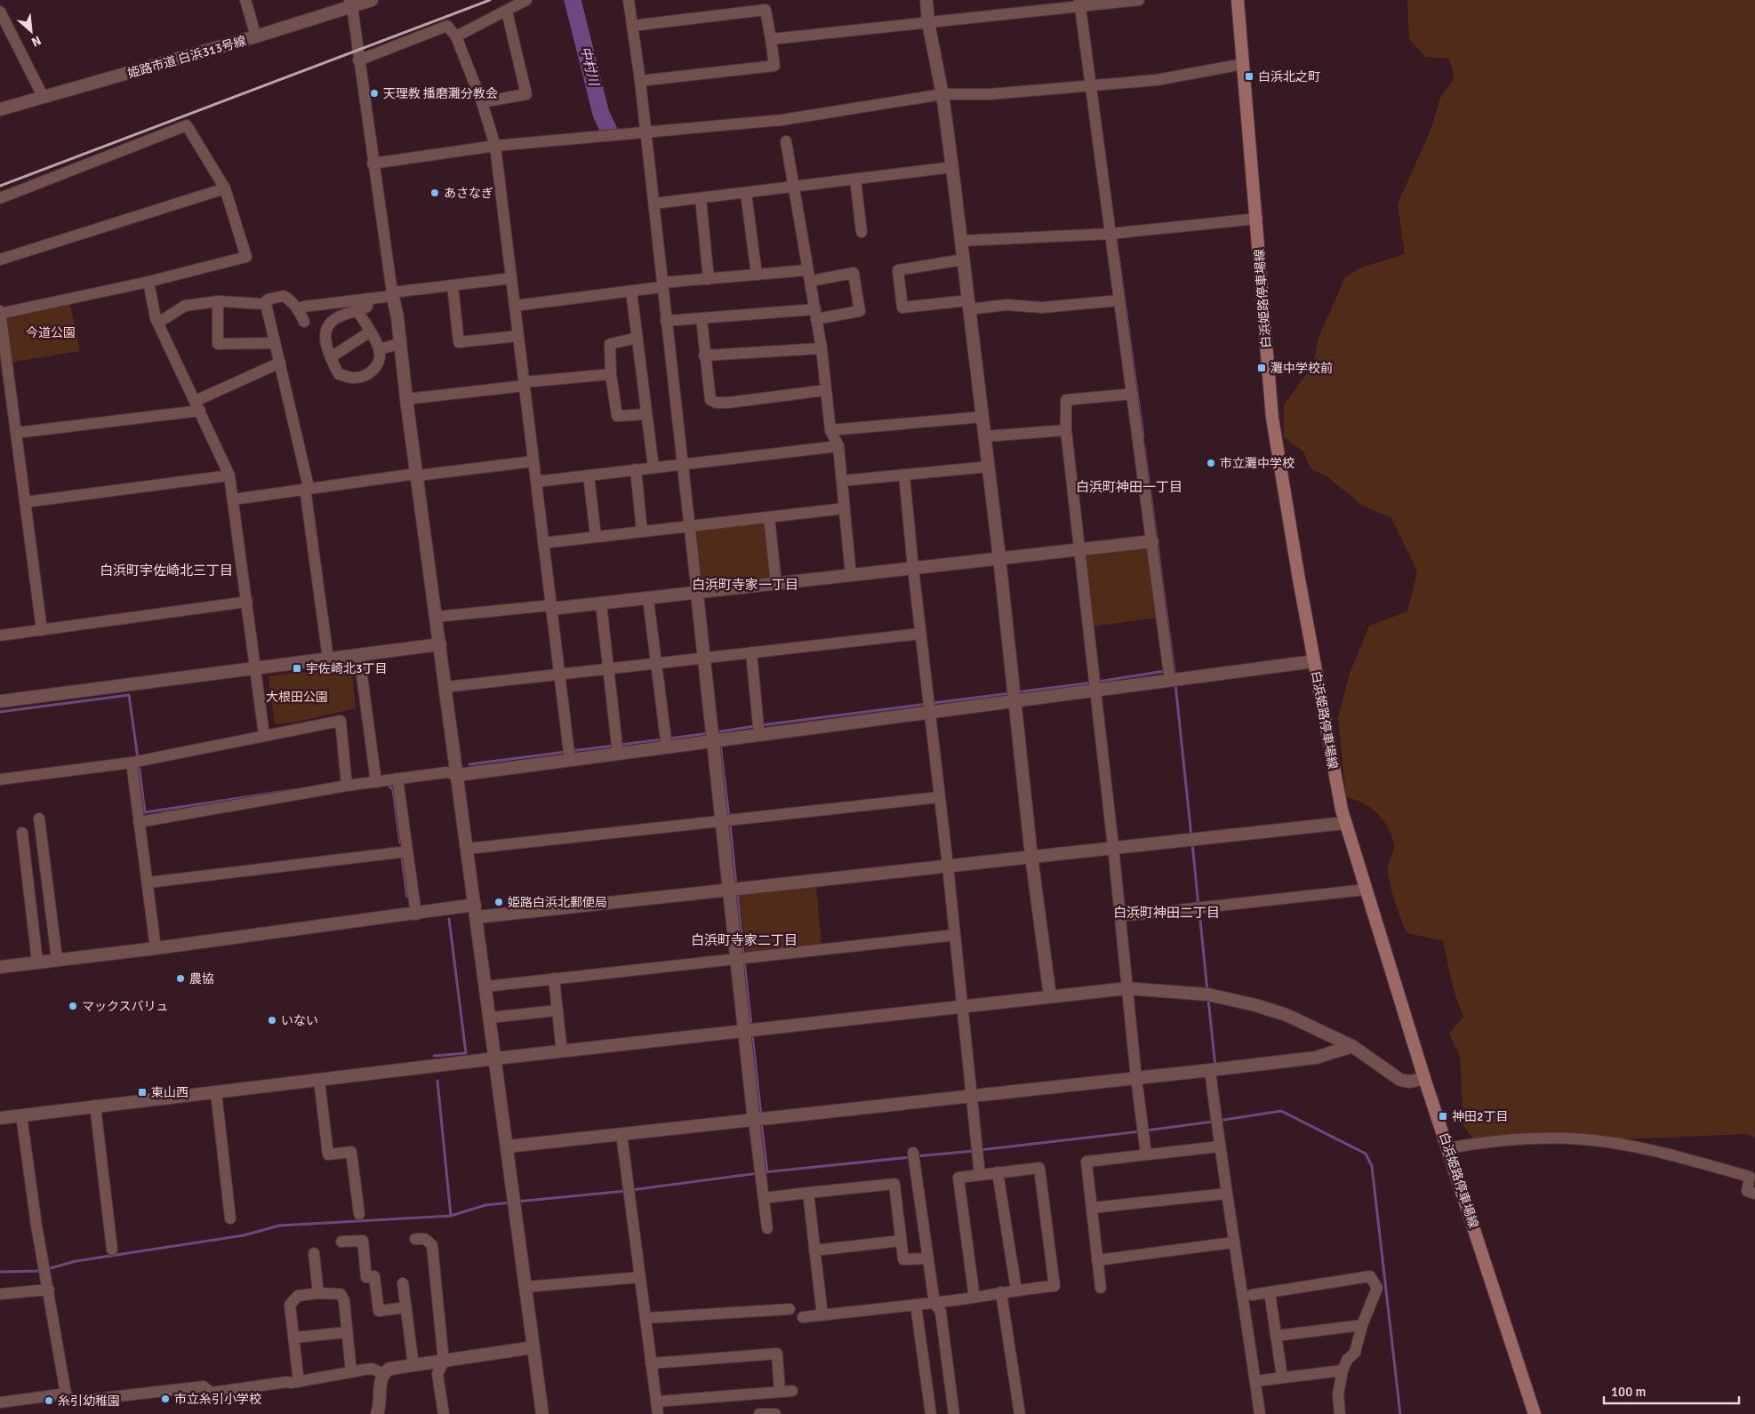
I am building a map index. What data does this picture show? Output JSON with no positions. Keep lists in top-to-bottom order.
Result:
{
  "streets": {
    "main road": ["白浜姫路停車場線"],
    "street": ["姫路市道 白浜313号線"]
  },
  "districts": [
    "白浜町神田一丁目",
    "白浜町宇佐崎北三丁目",
    "白浜町寺家一丁目",
    "白浜町神田二丁目",
    "白浜町寺家二丁目"
  ],
  "water": ["中村川"],
  "parks": ["今道公園", "大根田公園"],
  "places": {
    "transit": [
      "白浜北之町",
      "灘中学校前",
      "宇佐崎北3丁目",
      "東山西",
      "神田2丁目"
    ],
    "other": [
      "天理教 播磨灘分教会",
      "あさなぎ",
      "市立灘中学校",
      "姫路白浜北郵便局",
      "農協",
      "マックスバリュ",
      "いない",
      "市立糸引小学校",
      "糸引幼稚園"
    ]
  },
  "scale_bar": "100 m",
  "north": "bottom right"
}
